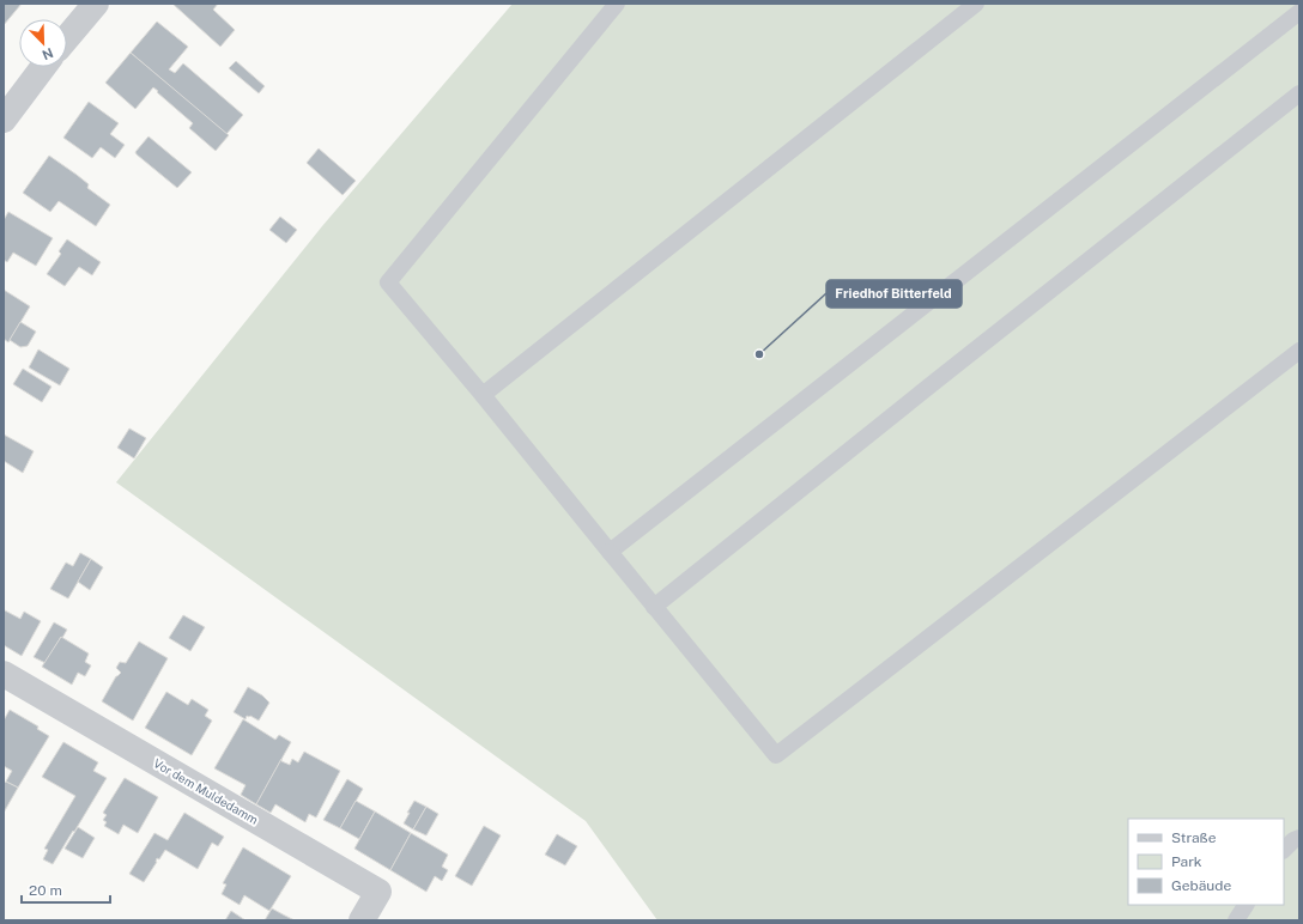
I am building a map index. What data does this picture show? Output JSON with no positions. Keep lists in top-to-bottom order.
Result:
{
  "streets": {
    "street": ["Vor dem Muldedamm"]
  },
  "places": ["Friedhof Bitterfeld"],
  "legend": ["Straße", "Park", "Gebäude"],
  "scale_bar": "20 m",
  "north": "bottom right"
}
